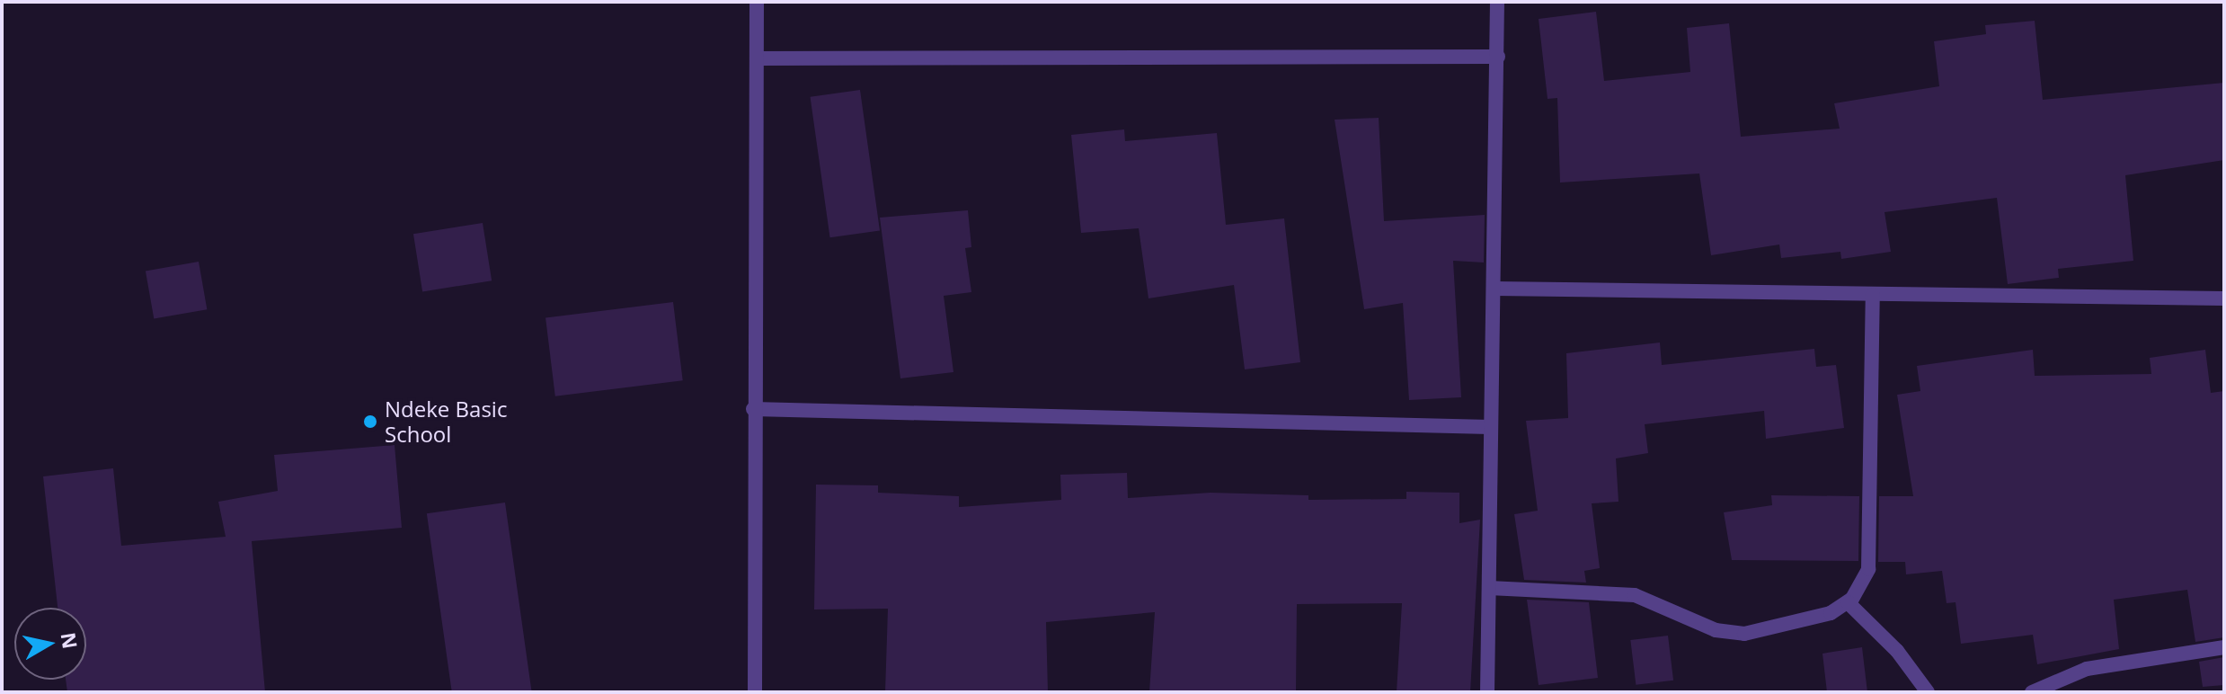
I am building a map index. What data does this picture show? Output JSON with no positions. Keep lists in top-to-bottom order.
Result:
{
  "places": ["Ndeke Basic School"],
  "north": "right"
}
